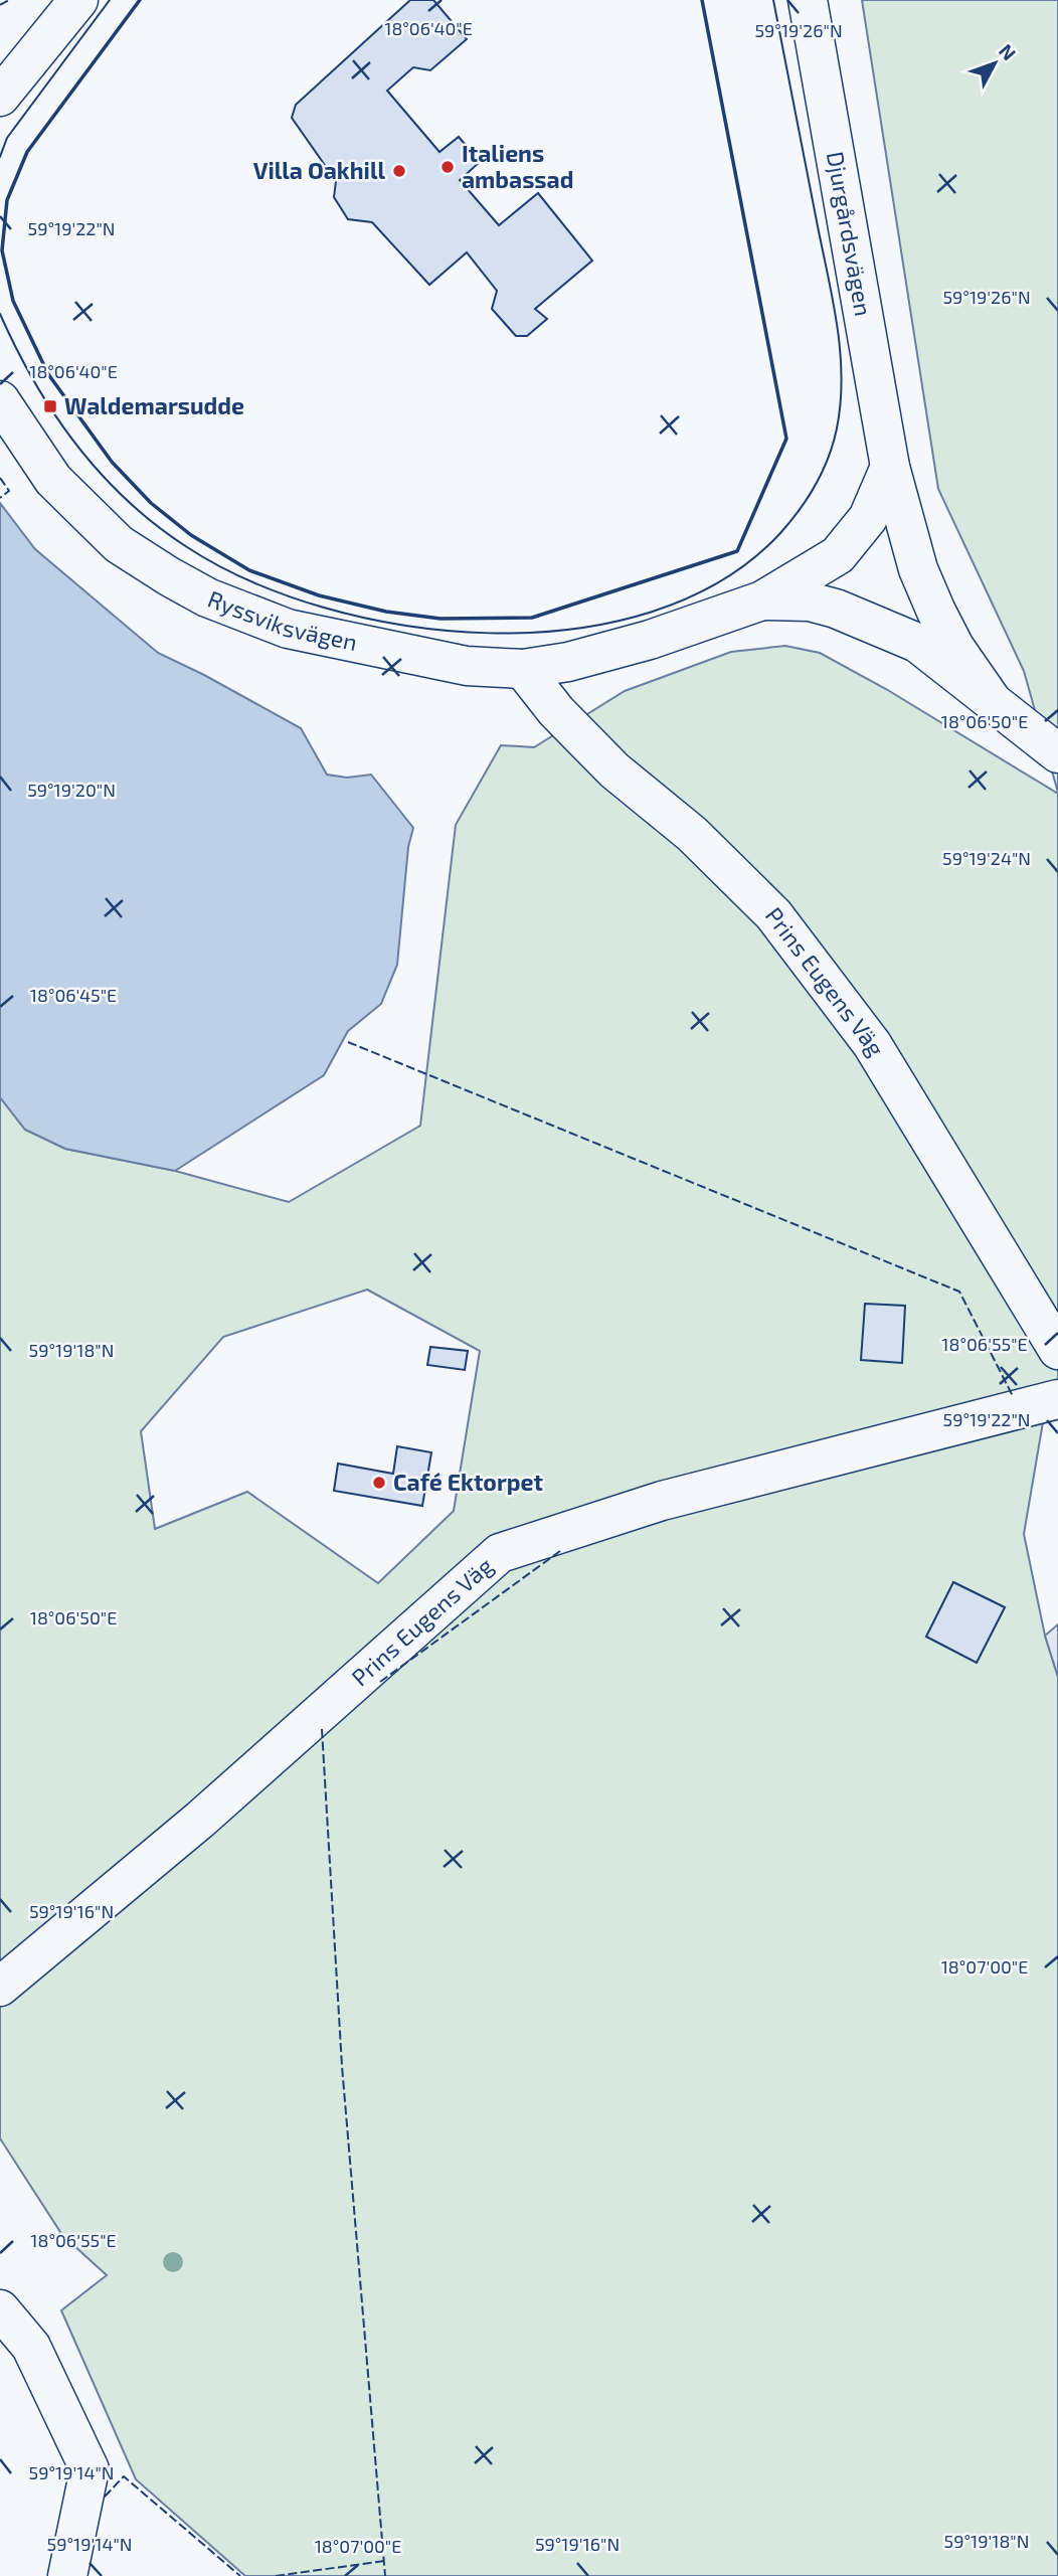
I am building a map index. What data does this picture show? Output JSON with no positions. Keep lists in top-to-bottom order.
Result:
{
  "streets": {
    "street": ["Djurgårdsvägen", "Ryssviksvägen", "Prins Eugens Väg"]
  },
  "crossings": [
    ["Djurgårdsvägen", "Ryssviksvägen"],
    ["Ryssviksvägen", "Prins Eugens Väg"]
  ],
  "places": {
    "other": ["Italiens ambassad", "Villa Oakhill", "Café Ektorpet"],
    "transit": ["Waldemarsudde"]
  },
  "north": "top right",
  "coordinates": [
    "18°06'40\"E",
    "59°19'26\"N",
    "59°19'22\"N",
    "18°06'50\"E",
    "59°19'20\"N",
    "59°19'24\"N",
    "18°06'45\"E",
    "18°06'55\"E",
    "59°19'18\"N",
    "59°19'16\"N",
    "18°07'00\"E",
    "59°19'14\"N"
  ]
}
